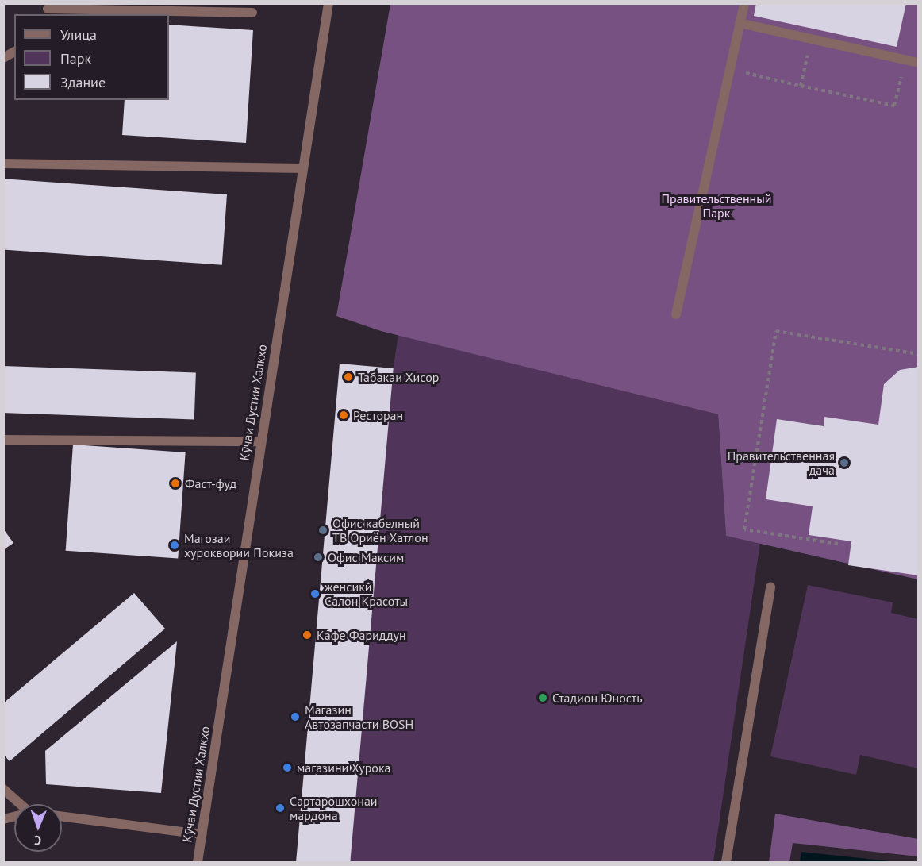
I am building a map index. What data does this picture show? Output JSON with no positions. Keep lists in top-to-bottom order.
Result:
{
  "streets": {
    "street": ["Кӯчаи Дустии Халкхо"]
  },
  "parks": ["Правительственный Парк"],
  "places": [
    "Табакаи Хисор",
    "Ресторан",
    "Правительственная дача",
    "Фаст-фуд",
    "Офис кабелный ТВ Ориён Хатлон",
    "Магозаи хуроквории Покиза",
    "Офис Максим",
    "женсикй Салон Красоты",
    "Кафе Фариддун",
    "Стадион Юность",
    "Магазин Автозапчасти BOSH",
    "магазини Хурока",
    "Сартарошхонаи мардона"
  ],
  "legend": ["Улица", "Парк", "Здание"],
  "north": "bottom"
}
